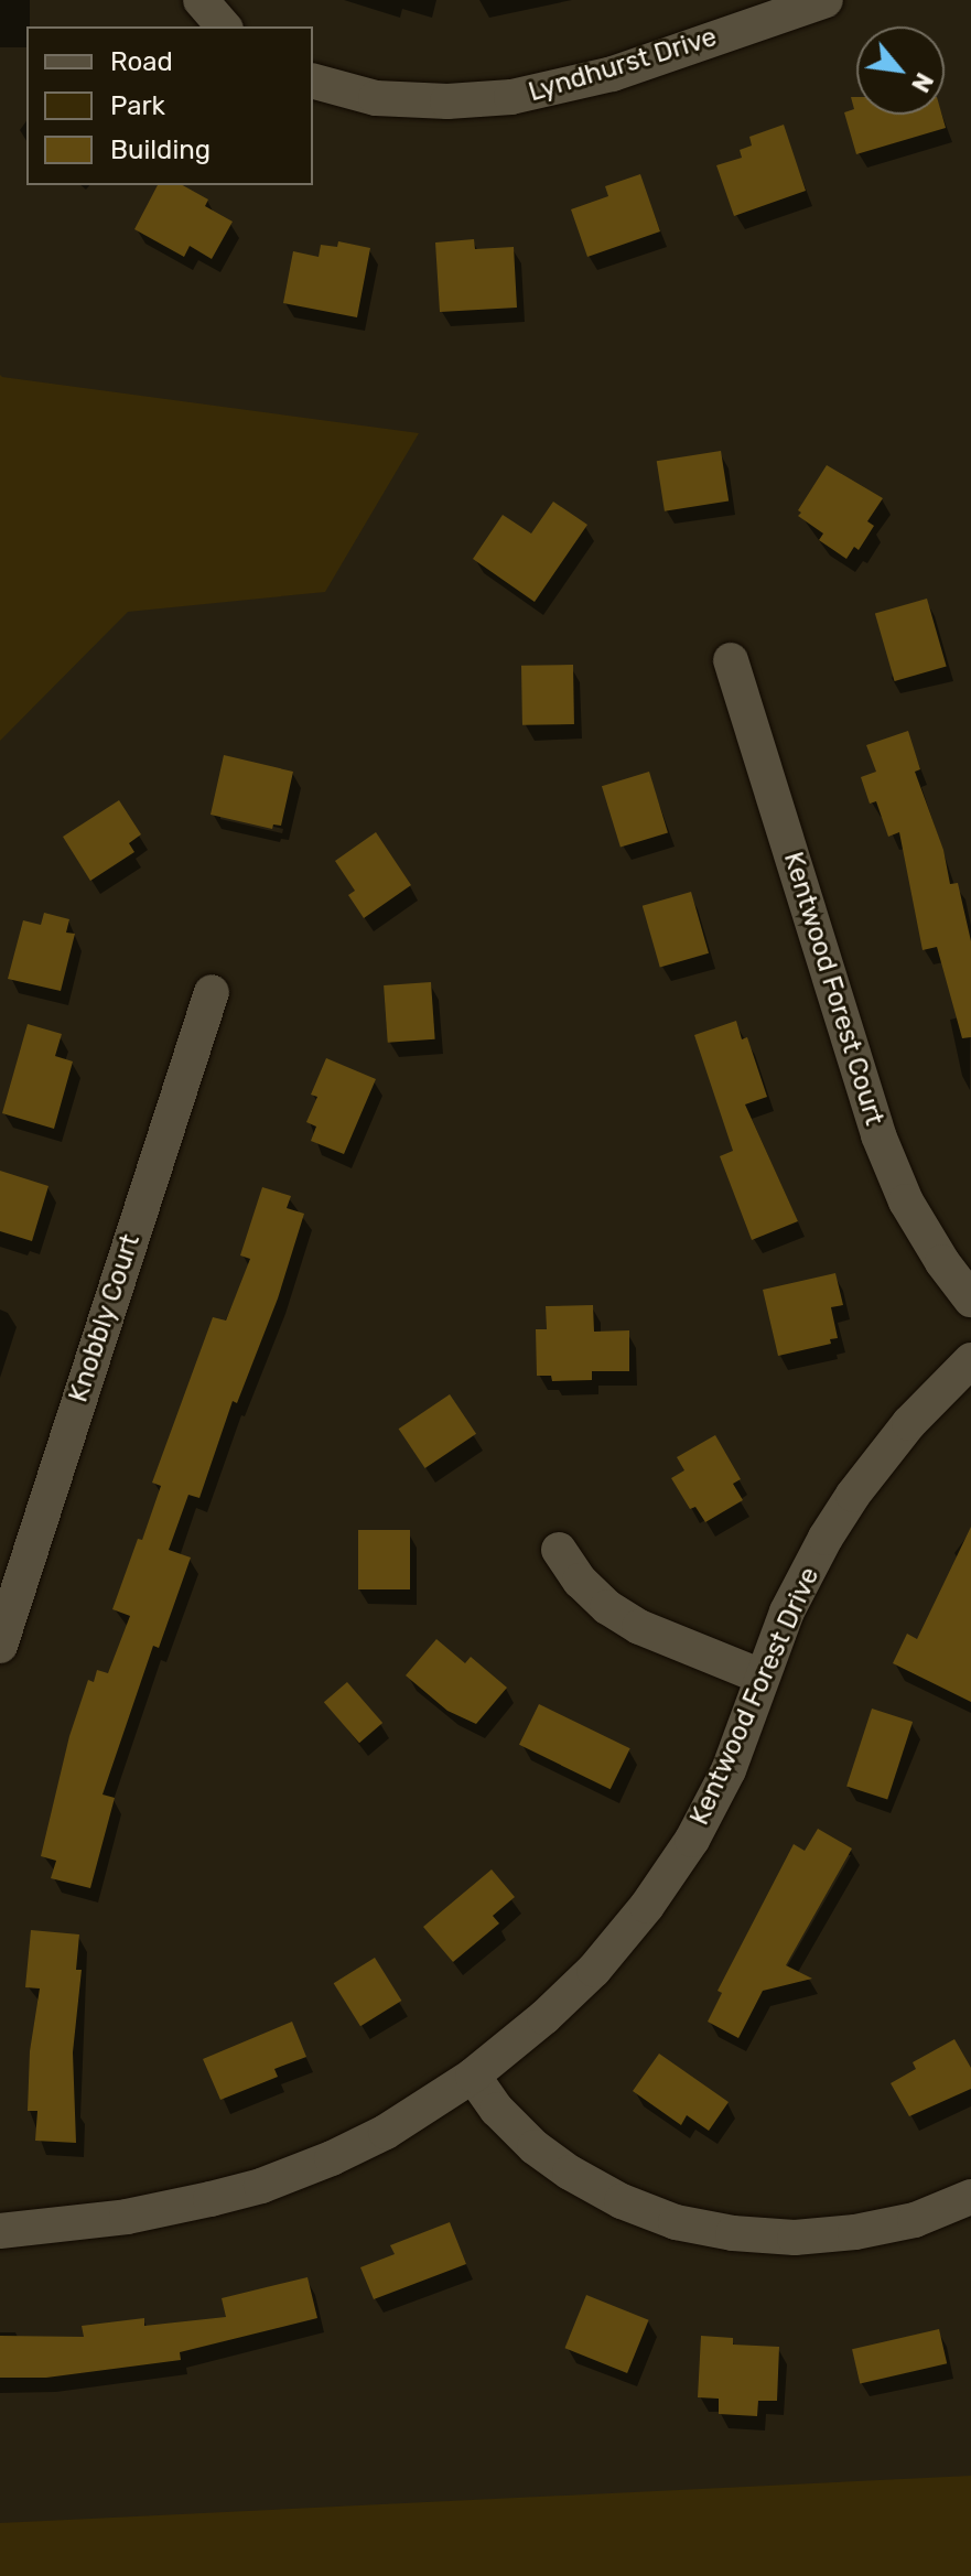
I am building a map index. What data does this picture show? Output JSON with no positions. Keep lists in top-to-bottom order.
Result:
{
  "streets": {
    "street": [
      "Lyndhurst Drive",
      "Kentwood Forest Court",
      "Knobbly Court",
      "Kentwood Forest Drive"
    ]
  },
  "legend": ["Road", "Park", "Building"],
  "north": "bottom right"
}
